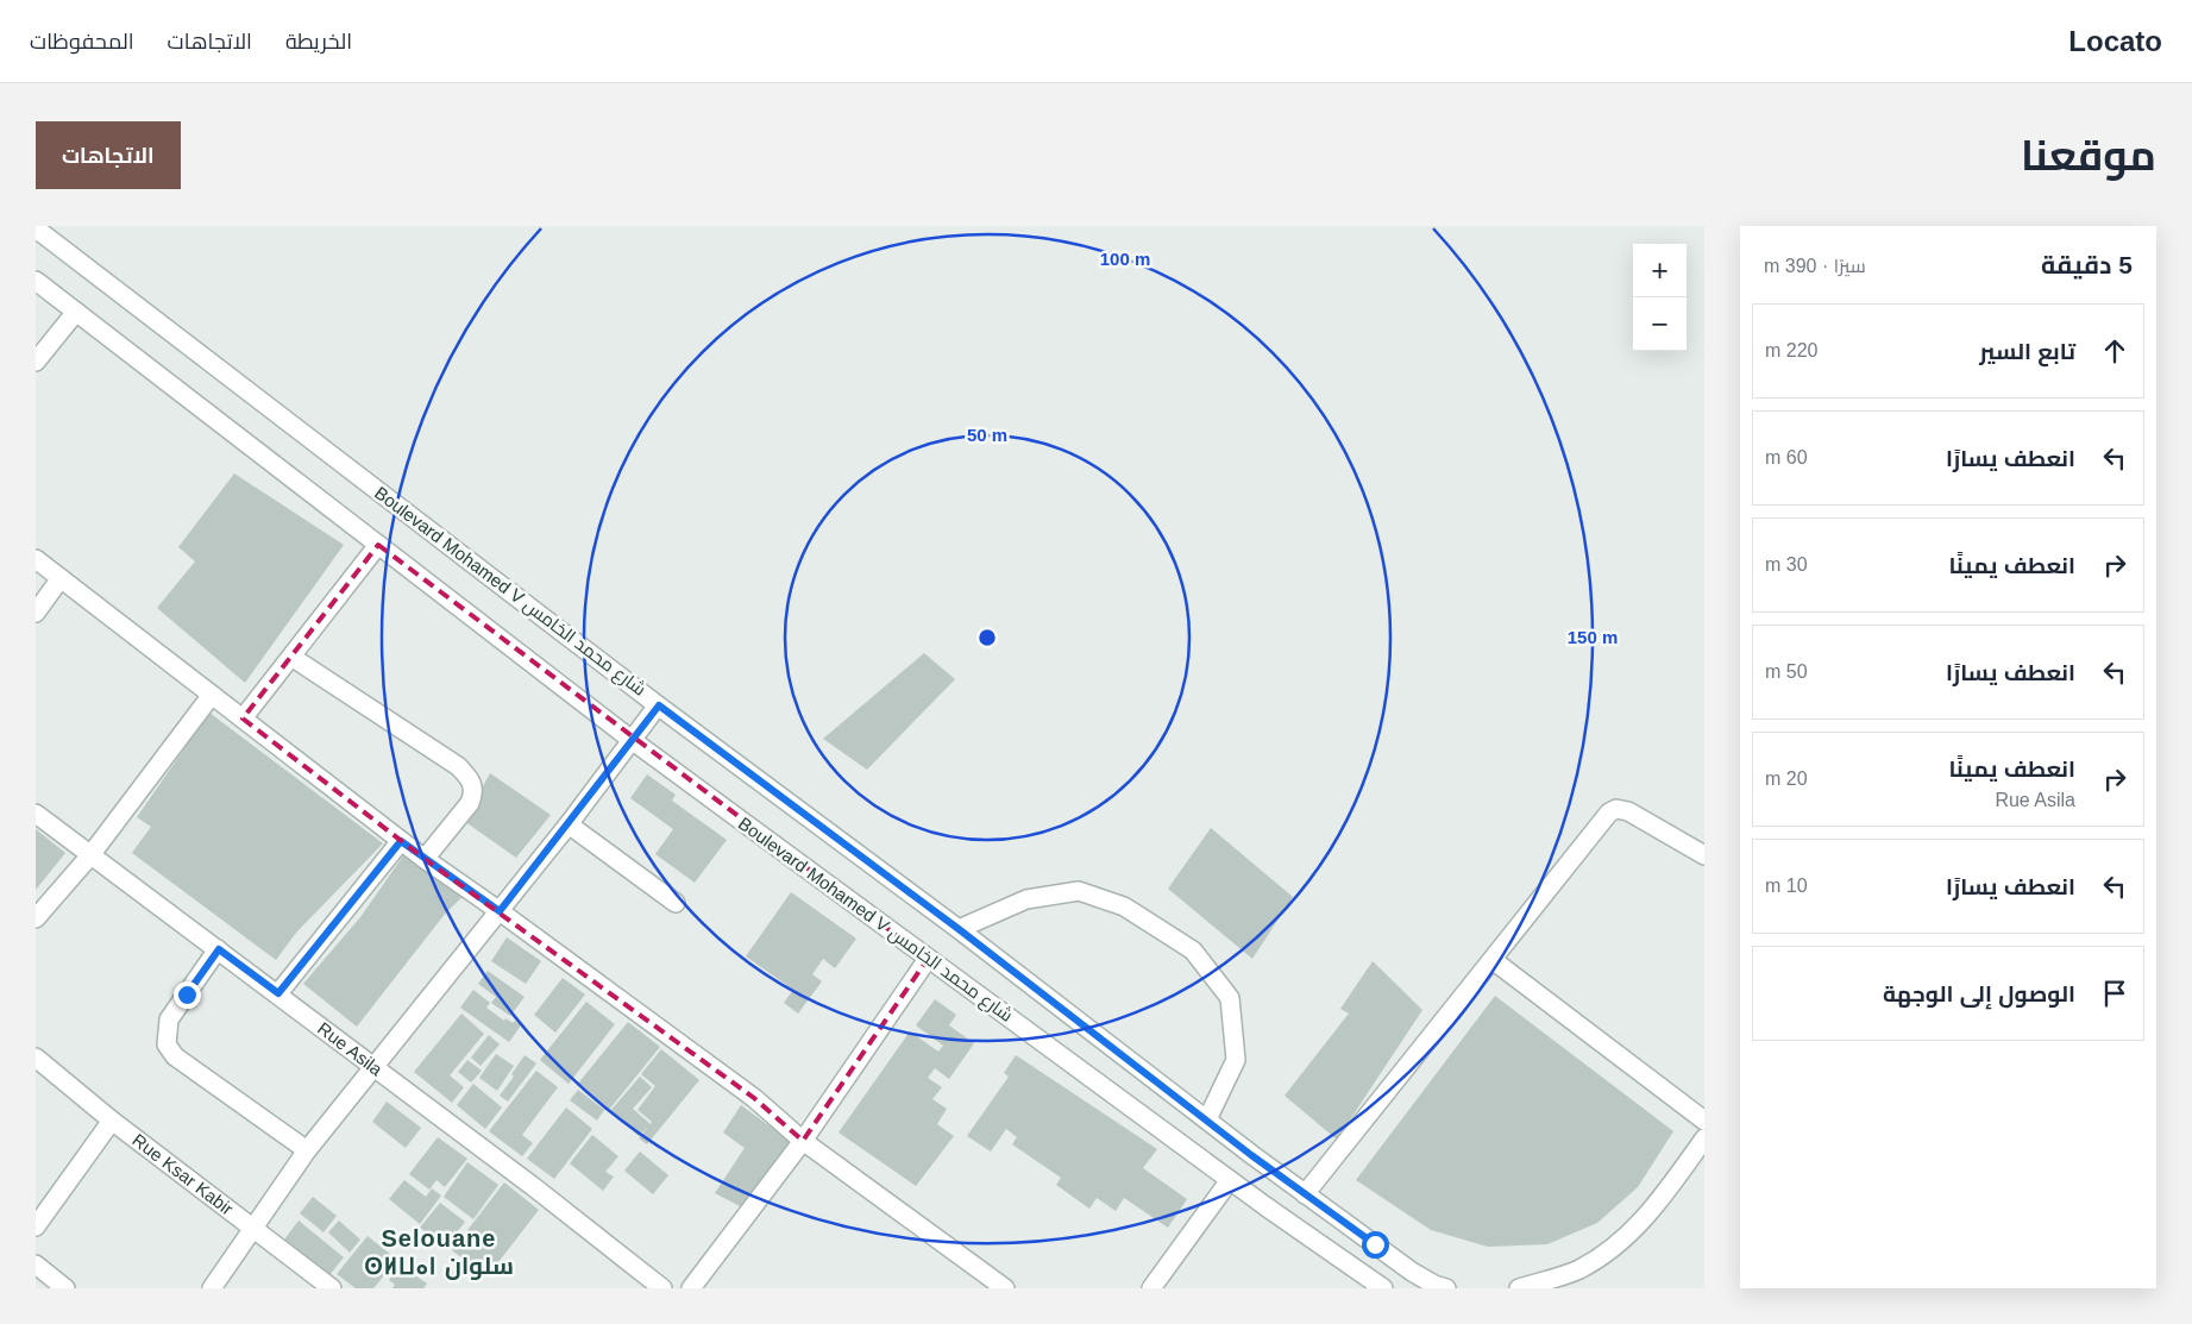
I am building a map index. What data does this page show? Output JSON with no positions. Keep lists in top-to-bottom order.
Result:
{
  "streets": {
    "street": ["Boulevard Mohamed V شارع محمد الخامس", "Rue Asila", "Rue Ksar Kabir"]
  },
  "districts": ["Selouane ⵙⵍⵡⴰⵏ سلوان"],
  "page": {
    "header": "Locato",
    "nav": ["الخريطة", "الاتجاهات", "المحفوظات"],
    "title": "موقعنا",
    "buttons": "الاتجاهات",
    "heading": ["5 دقيقة", "سيرًا · 390 m"],
    "map_buttons": ["+", "−"],
    "list": [
      ["تابع السير", "220 m"],
      ["انعطف يسارًا", "60 m"],
      ["انعطف يمينًا", "30 m"],
      ["انعطف يسارًا", "50 m"],
      ["انعطف يمينًا", "Rue Asila", "20 m"],
      ["انعطف يسارًا", "10 m"],
      "الوصول إلى الوجهة"
    ]
  },
  "rings": ["100 m", "50 m", "150 m"]
}
